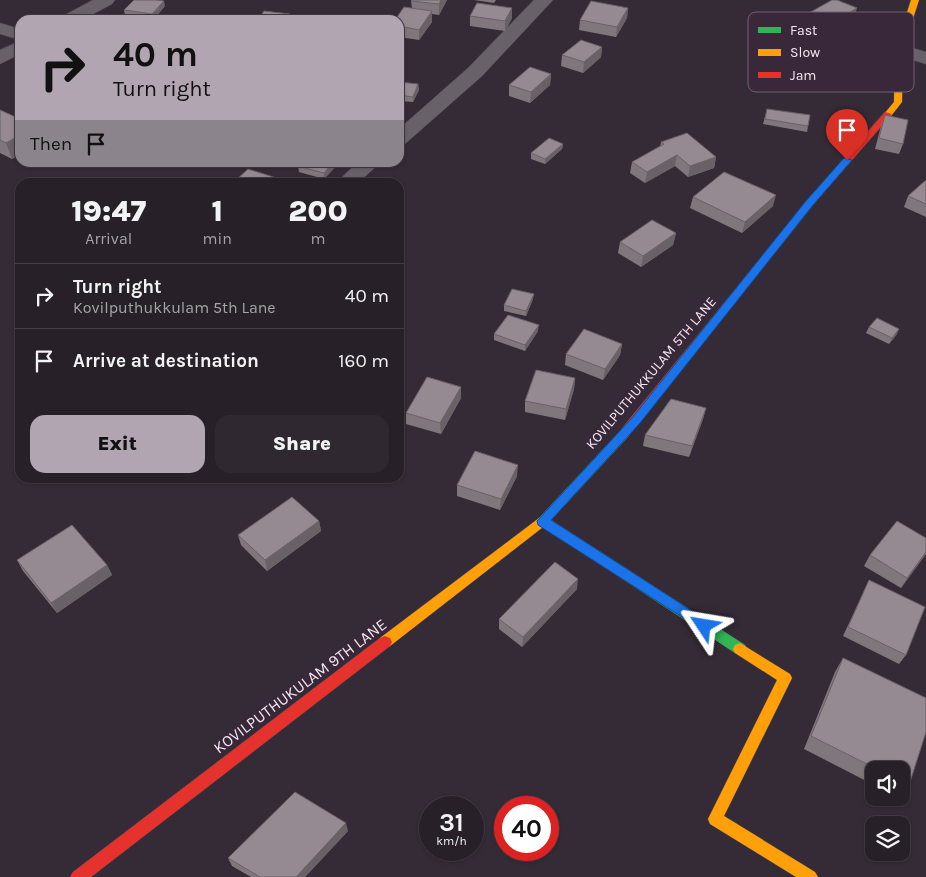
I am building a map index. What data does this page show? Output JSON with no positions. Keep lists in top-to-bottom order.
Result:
{
  "streets": {
    "street": ["KOVILPUTHUKKULAM 5TH LANE", "KOVILPUTHUKULAM 9TH LANE"]
  },
  "crossings": [
    ["KOVILPUTHUKKULAM 5TH LANE", "KOVILPUTHUKULAM 9TH LANE"]
  ],
  "legend": ["Fast", "Slow", "Jam"],
  "page": {
    "turn": ["40 m", "Turn right"],
    "then": "Then",
    "eta": [
      "19:47",
      "Arrival",
      "1",
      "min",
      "200",
      "m"
    ],
    "list": [
      {
        "name": "Turn right",
        "note": "Kovilputhukkulam 5th Lane",
        "value": "40 m"
      },
      {
        "name": "Arrive at destination",
        "value": "160 m"
      }
    ],
    "buttons": ["Exit", "Share"],
    "speed": "31 km/h",
    "limit": "40"
  }
}
